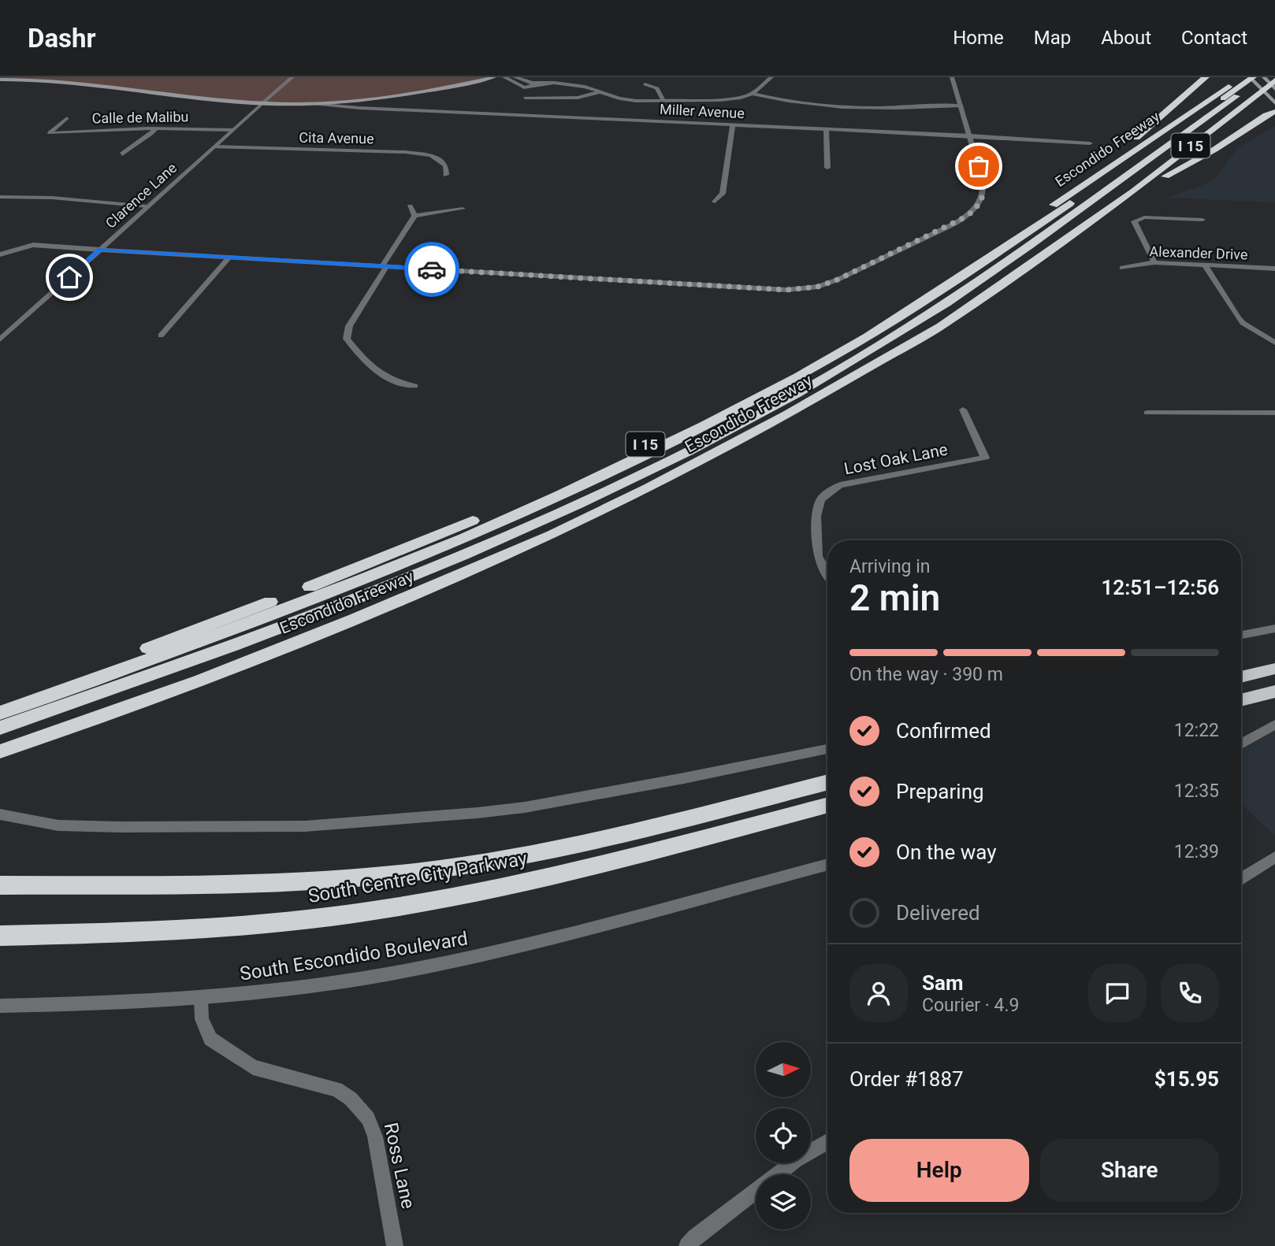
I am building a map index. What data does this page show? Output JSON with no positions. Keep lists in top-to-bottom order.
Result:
{
  "streets": {
    "highway": ["I 15", "Escondido Freeway", "South Centre City Parkway"],
    "street": [
      "Miller Avenue",
      "Calle de Malibu",
      "Cita Avenue",
      "Clarence Lane",
      "Alexander Drive",
      "Lost Oak Lane",
      "South Escondido Boulevard",
      "Ross Lane"
    ]
  },
  "crossings": [
    ["Calle de Malibu", "Clarence Lane"],
    ["Cita Avenue", "Clarence Lane"],
    ["South Escondido Boulevard", "Ross Lane"]
  ],
  "north": "right",
  "page": {
    "header": "Dashr",
    "nav": [
      "Home",
      "Map",
      "About",
      "Contact"
    ],
    "heading": ["2 min", "Arriving in", "12:51–12:56"],
    "panel": [
      "Sam",
      "Courier · 4.9",
      "Order #1887",
      "$15.95"
    ],
    "bar": "On the way · 390 m",
    "list": [
      ["Confirmed", "12:22"],
      ["Preparing", "12:35"],
      ["On the way", "12:39"],
      "Delivered"
    ],
    "buttons": ["Help", "Share"]
  }
}
